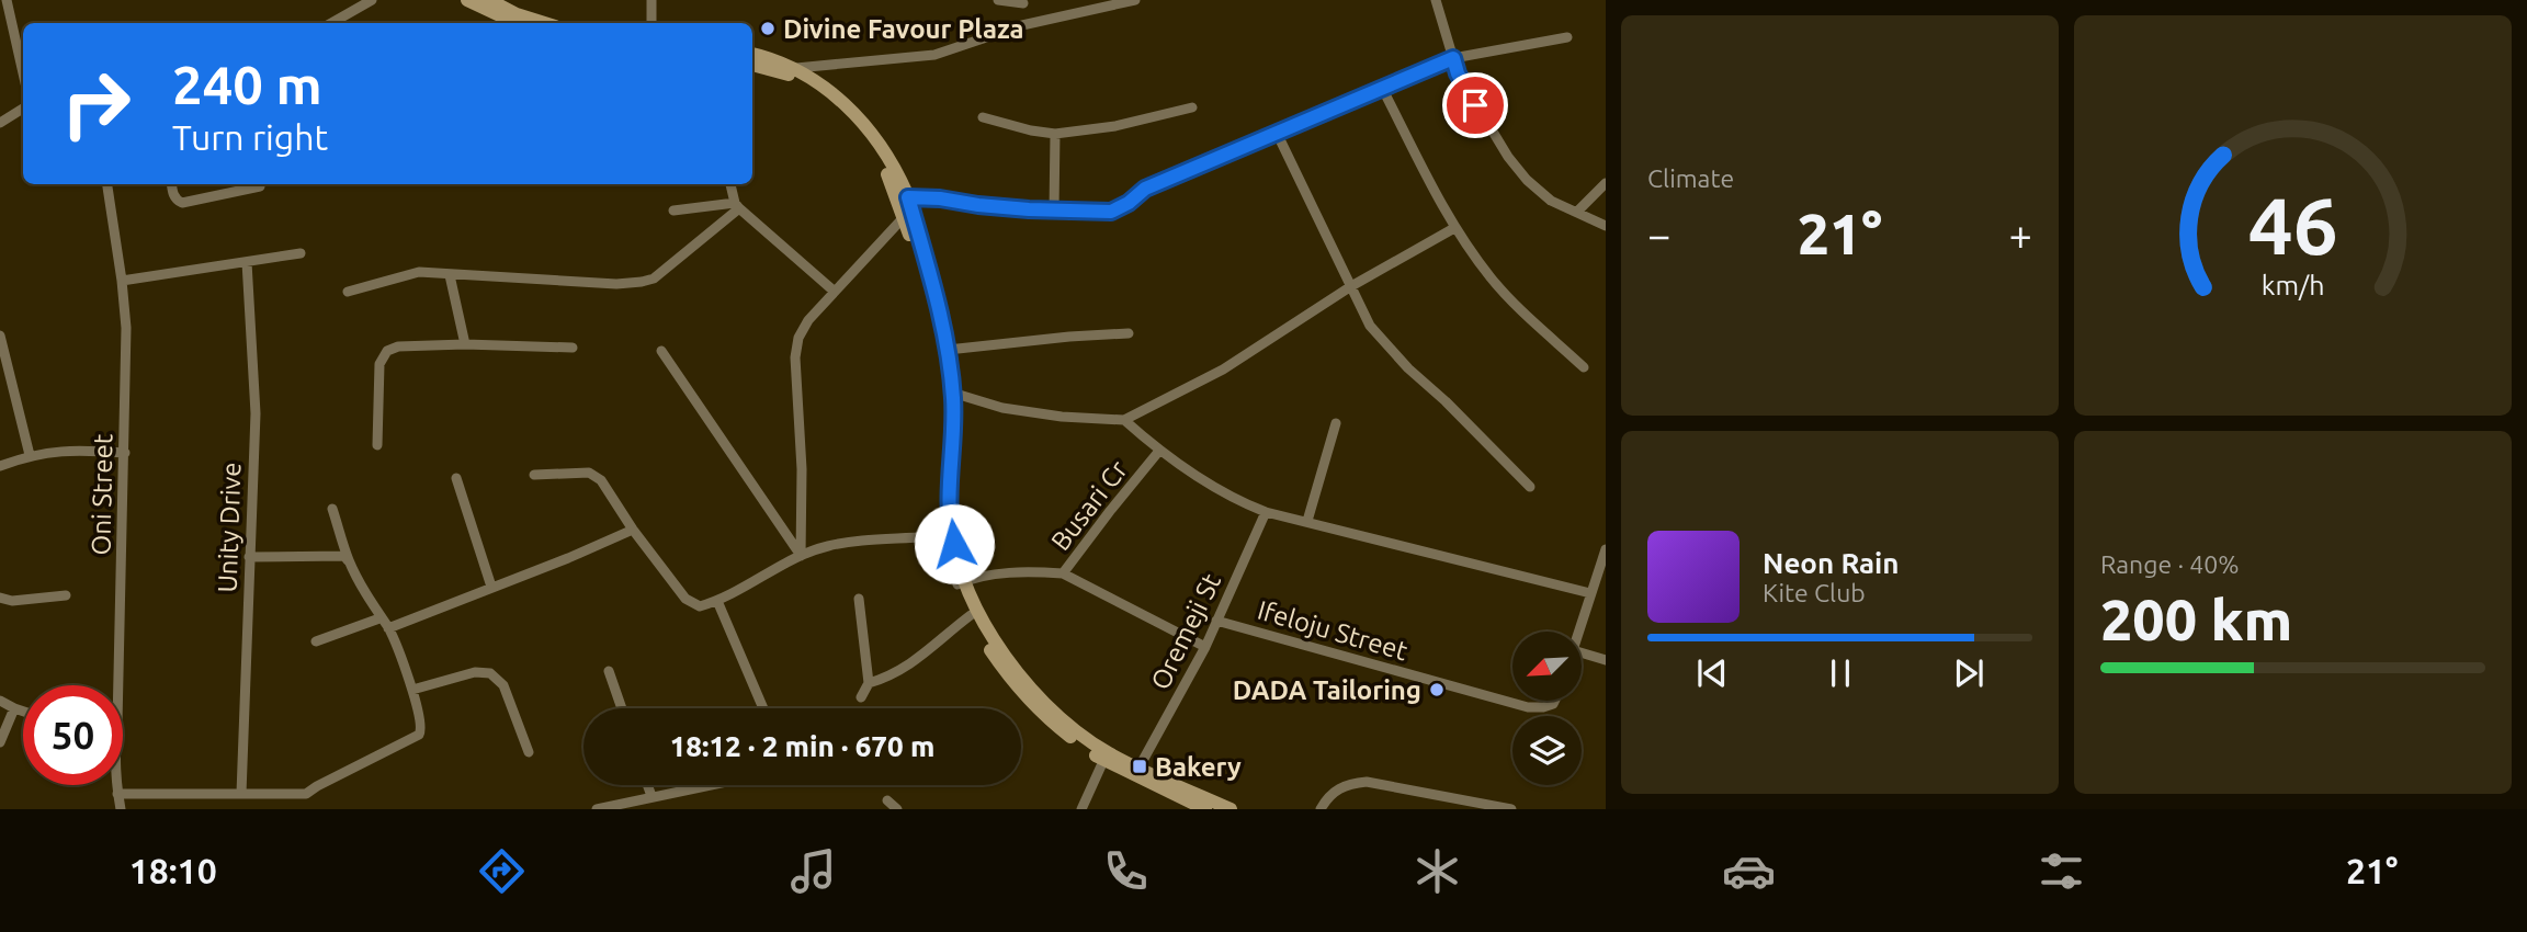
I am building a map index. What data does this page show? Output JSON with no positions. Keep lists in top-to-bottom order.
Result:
{
  "streets": {
    "street": [
      "Oni Street",
      "Busari Cr",
      "Unity Drive",
      "Ifeloju Street",
      "Oremeji St"
    ]
  },
  "crossings": [
    ["Ifeloju Street", "Oremeji St"]
  ],
  "places": {
    "other": ["Divine Favour Plaza", "DADA Tailoring"],
    "transit": ["Bakery"]
  },
  "north": "bottom left",
  "page": {
    "tile": [
      "Climate",
      ["Range · 40%", "200 km"]
    ],
    "turn": ["240 m", "Turn right"],
    "heat": ["−", "21°", "+"],
    "song": ["Neon Rain", "Kite Club"],
    "limit": "50",
    "trip": "18:12 · 2 min · 670 m",
    "tabs": ["18:10", "21°"],
    "gauge": ["46", "km/h"]
  }
}
